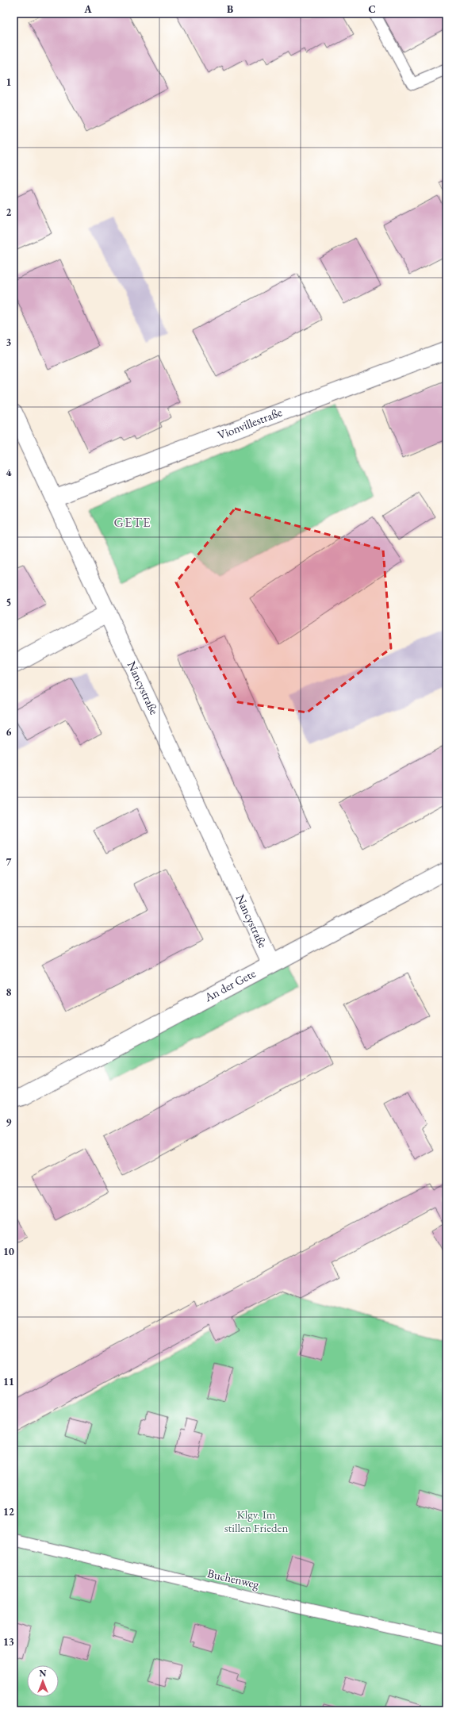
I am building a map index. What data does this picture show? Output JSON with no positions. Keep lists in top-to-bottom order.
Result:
{
  "streets": {
    "street": ["Vionvillestraße", "Nancystraße", "An der Gete"],
    "lane": ["Buchenweg"]
  },
  "crossings": [
    ["Vionvillestraße", "Nancystraße"],
    ["Nancystraße", "An der Gete"]
  ],
  "districts": ["GETE"],
  "parks": ["Klgv. Im stillen Frieden"],
  "north": "top",
  "grid": {
    "columns": ["A", "B", "C"],
    "rows": [
      "1",
      "2",
      "3",
      "4",
      "5",
      "6",
      "7",
      "8",
      "9",
      "10",
      "11",
      "12",
      "13"
    ]
  }
}
